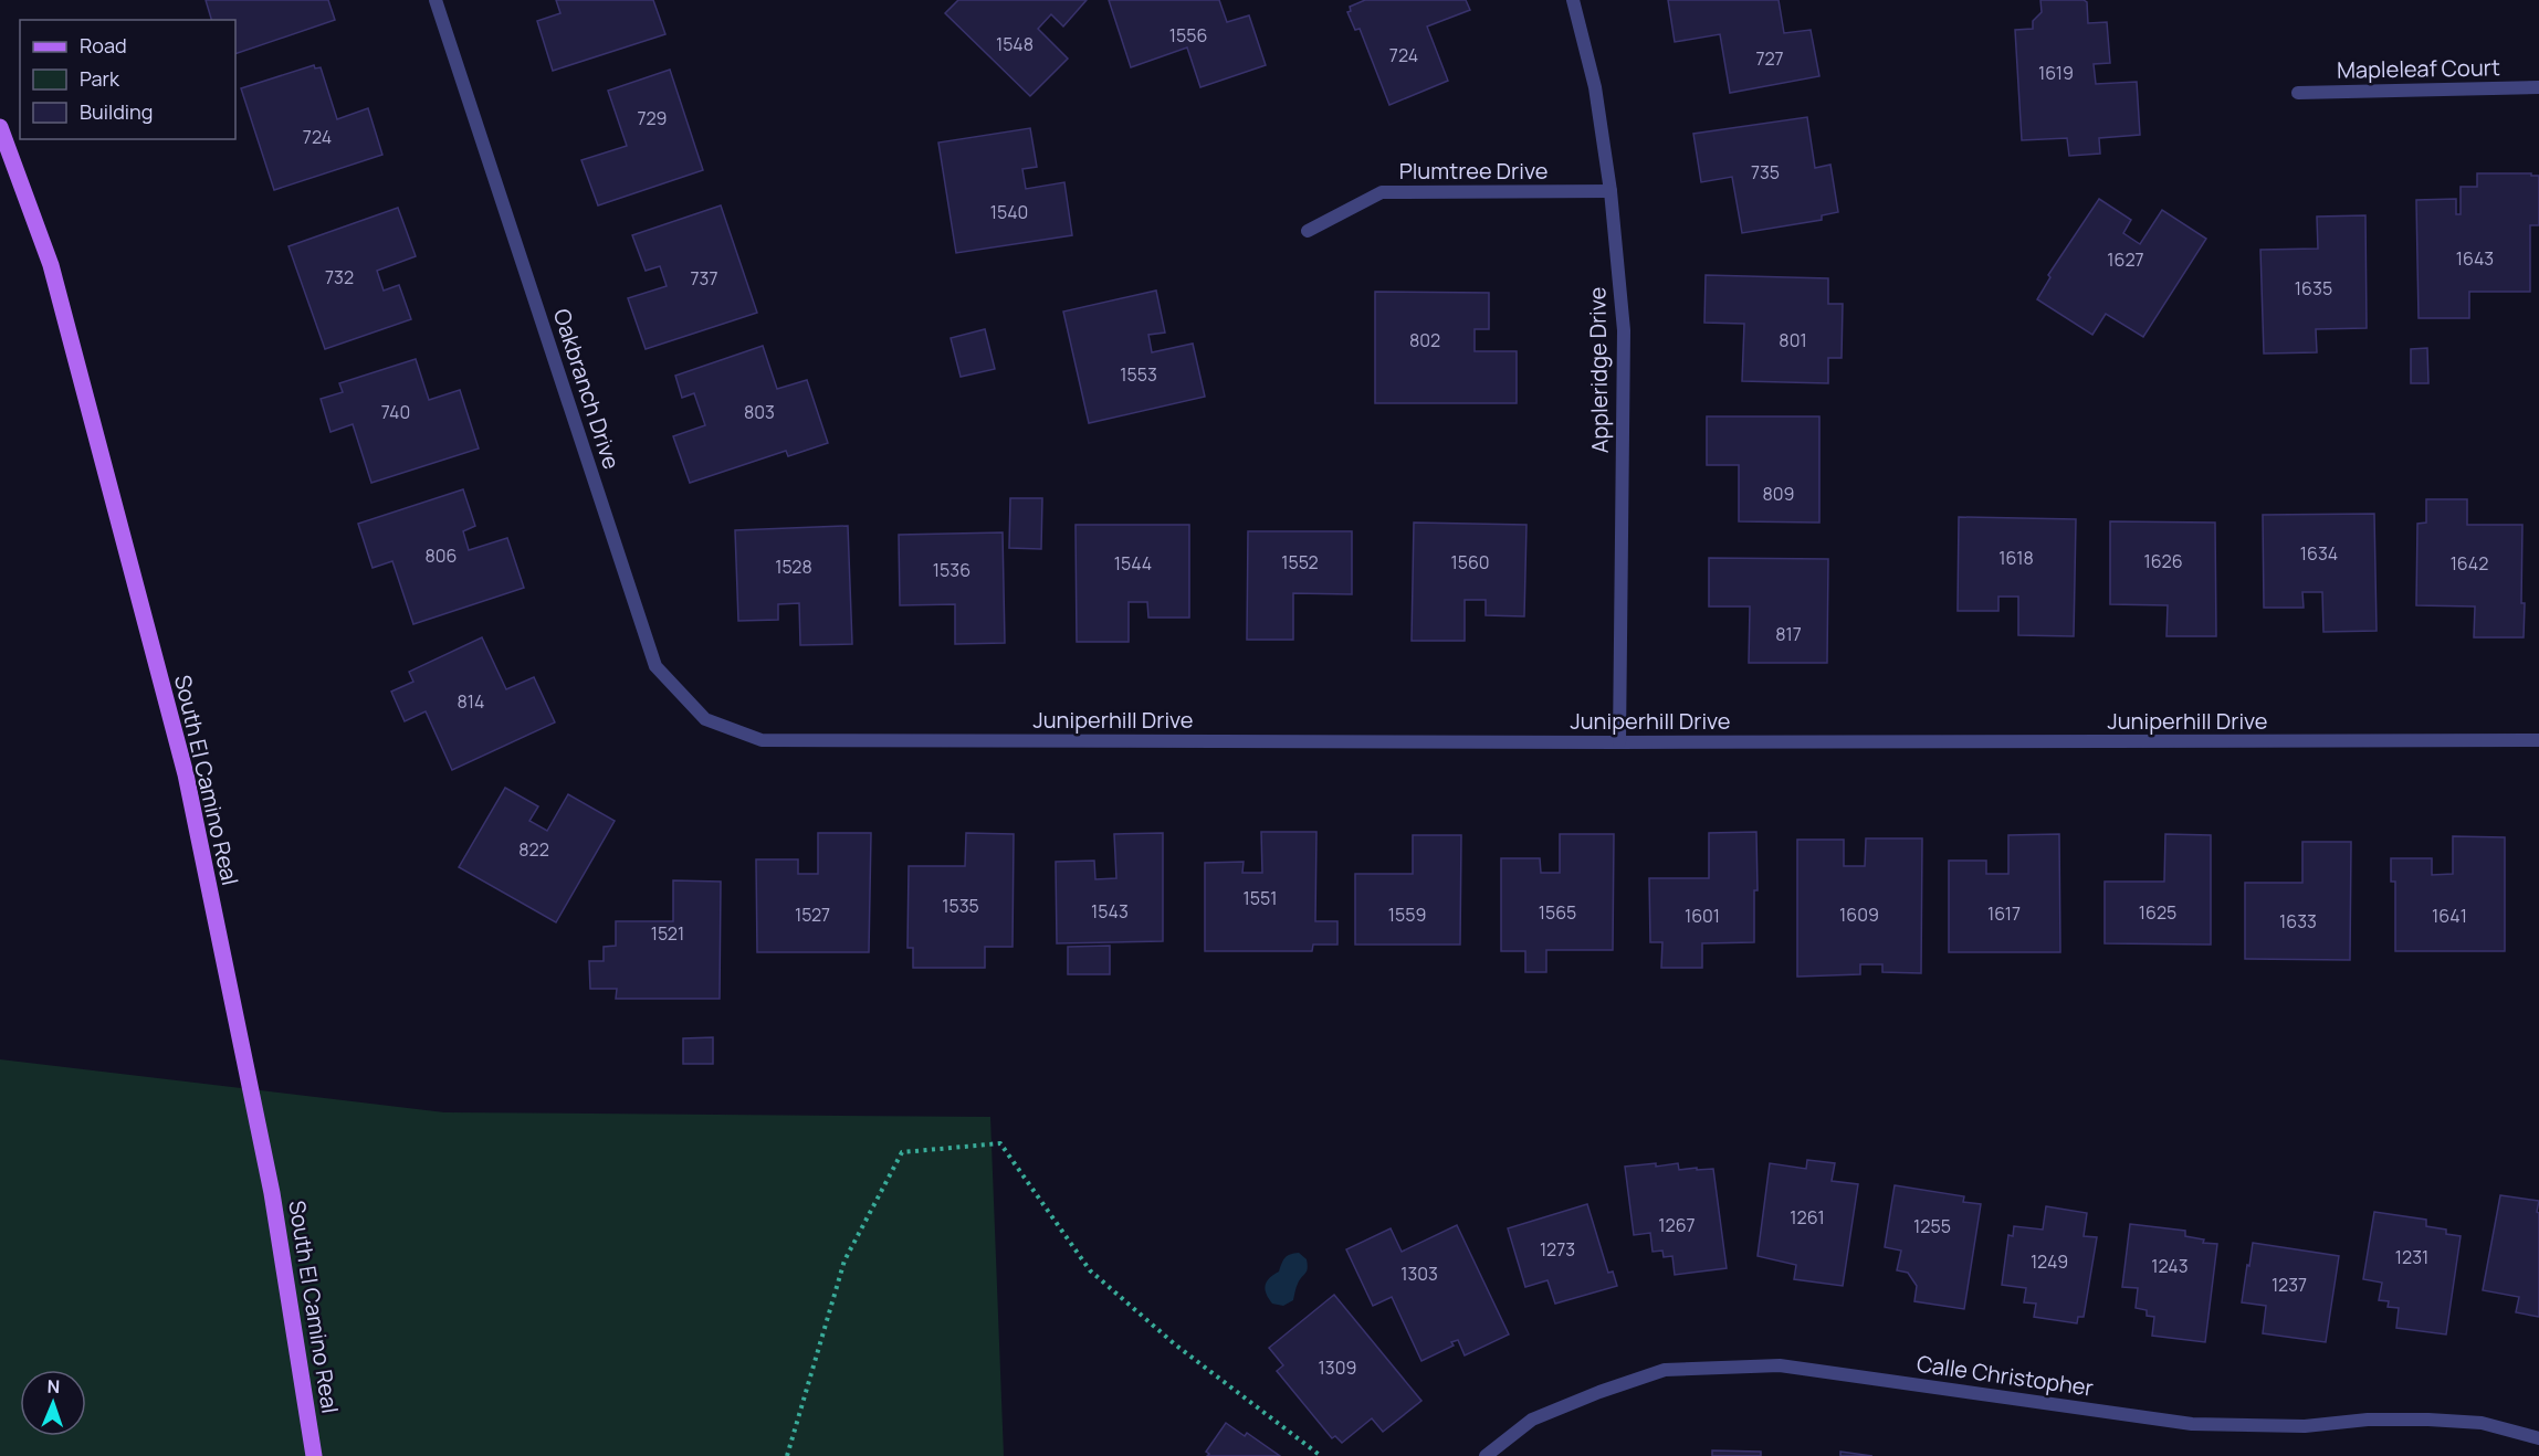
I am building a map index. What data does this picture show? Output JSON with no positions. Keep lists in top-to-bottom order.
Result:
{
  "streets": {
    "main road": ["South El Camino Real"],
    "street": [
      "Mapleleaf Court",
      "Plumtree Drive",
      "Appleridge Drive",
      "Oakbranch Drive",
      "Juniperhill Drive",
      "Calle Christopher"
    ]
  },
  "crossings": [
    ["Plumtree Drive", "Appleridge Drive"],
    ["Appleridge Drive", "Juniperhill Drive"],
    ["Oakbranch Drive", "Juniperhill Drive"]
  ],
  "house_numbers": [
    "1556",
    "1548",
    "724",
    "727",
    "1619",
    "729",
    "724",
    "735",
    "1540",
    "1643",
    "1627",
    "732",
    "737",
    "1635",
    "802",
    "801",
    "1553",
    "740",
    "803",
    "809",
    "1634",
    "806",
    "1618",
    "1626",
    "1552",
    "1560",
    "1544",
    "1642",
    "1528",
    "1536",
    "817",
    "814",
    "822",
    "1551",
    "1535",
    "1543",
    "1565",
    "1625",
    "1617",
    "1527",
    "1559",
    "1609",
    "1601",
    "1641",
    "1633",
    "1521",
    "1261",
    "1267",
    "1255",
    "1273",
    "1231",
    "1249",
    "1243",
    "1303",
    "1237",
    "1309"
  ],
  "legend": ["Road", "Park", "Building"],
  "north": "top"
}
